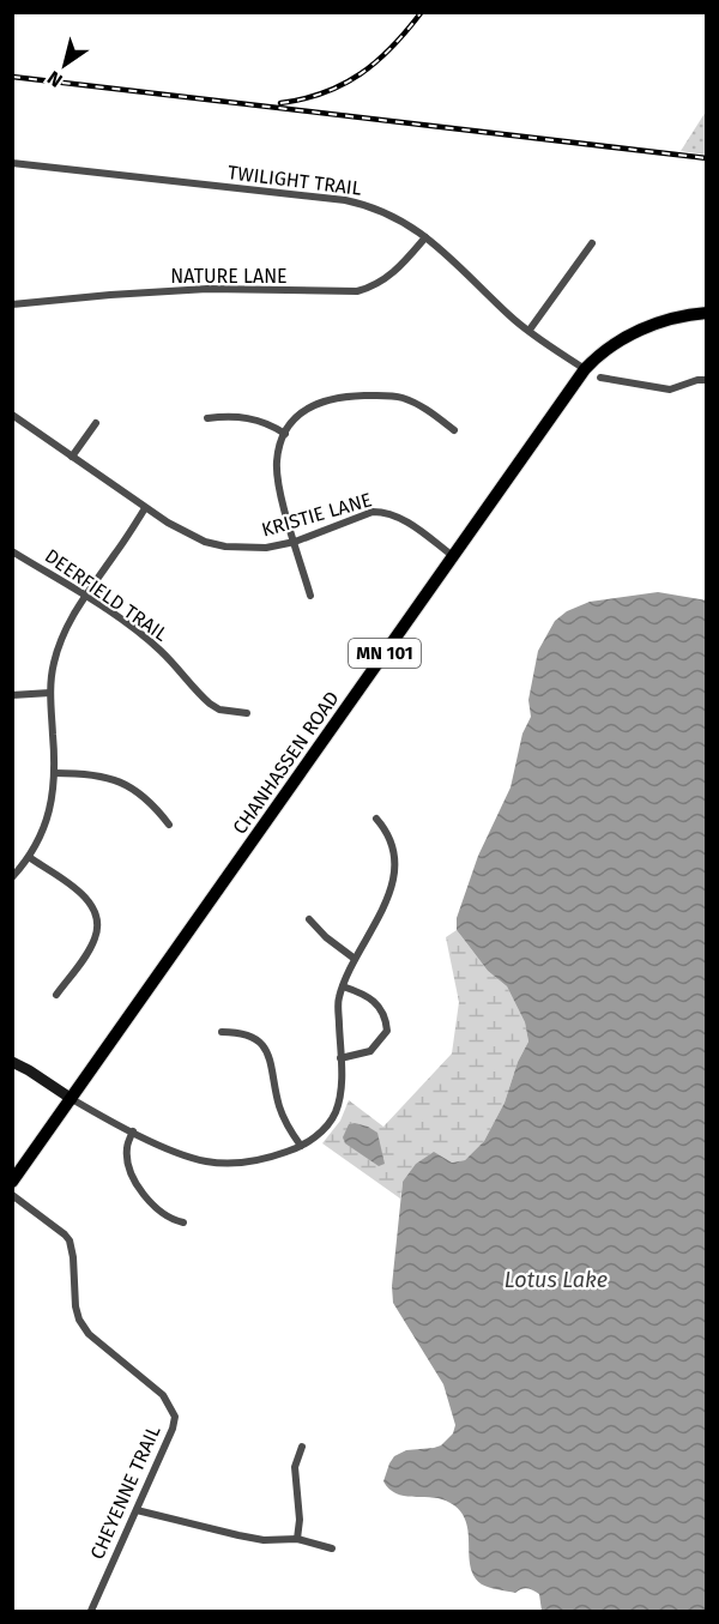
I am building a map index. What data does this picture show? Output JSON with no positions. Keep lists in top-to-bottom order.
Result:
{
  "streets": {
    "main road": ["MN 101", "CHANHASSEN ROAD"],
    "street": [
      "TWILIGHT TRAIL",
      "NATURE LANE",
      "KRISTIE LANE",
      "DEERFIELD TRAIL",
      "CHEYENNE TRAIL"
    ]
  },
  "crossings": [
    ["TWILIGHT TRAIL", "NATURE LANE"],
    ["TWILIGHT TRAIL", "CHANHASSEN ROAD"],
    ["KRISTIE LANE", "CHANHASSEN ROAD"]
  ],
  "water": ["Lotus Lake"],
  "north": "bottom left"
}
